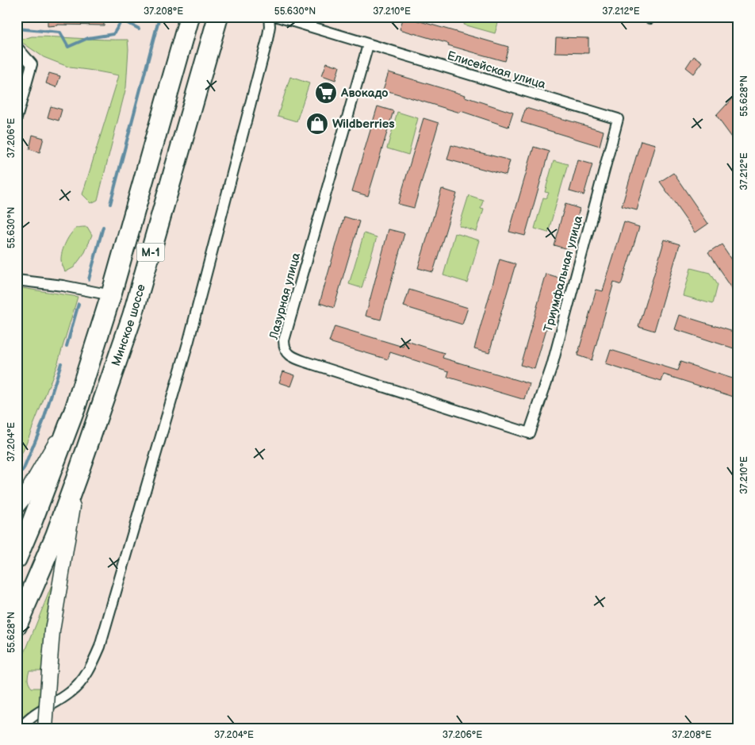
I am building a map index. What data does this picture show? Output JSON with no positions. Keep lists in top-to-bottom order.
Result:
{
  "streets": {
    "highway": ["М-1", "Минское шоссе"],
    "street": ["Елисейская улица", "Триумфальная улица", "Лазурная улица"]
  },
  "crossings": [
    ["Елисейская улица", "Триумфальная улица"],
    ["Елисейская улица", "Лазурная улица"],
    ["Триумфальная улица", "Лазурная улица"]
  ],
  "places": {
    "supermarket": ["Авокадо"],
    "shop": ["Wildberries"]
  },
  "coordinates": [
    "37.208°E",
    "55.630°N",
    "37.210°E",
    "37.212°E",
    "55.628°N",
    "37.206°E",
    "37.204°E"
  ]
}
